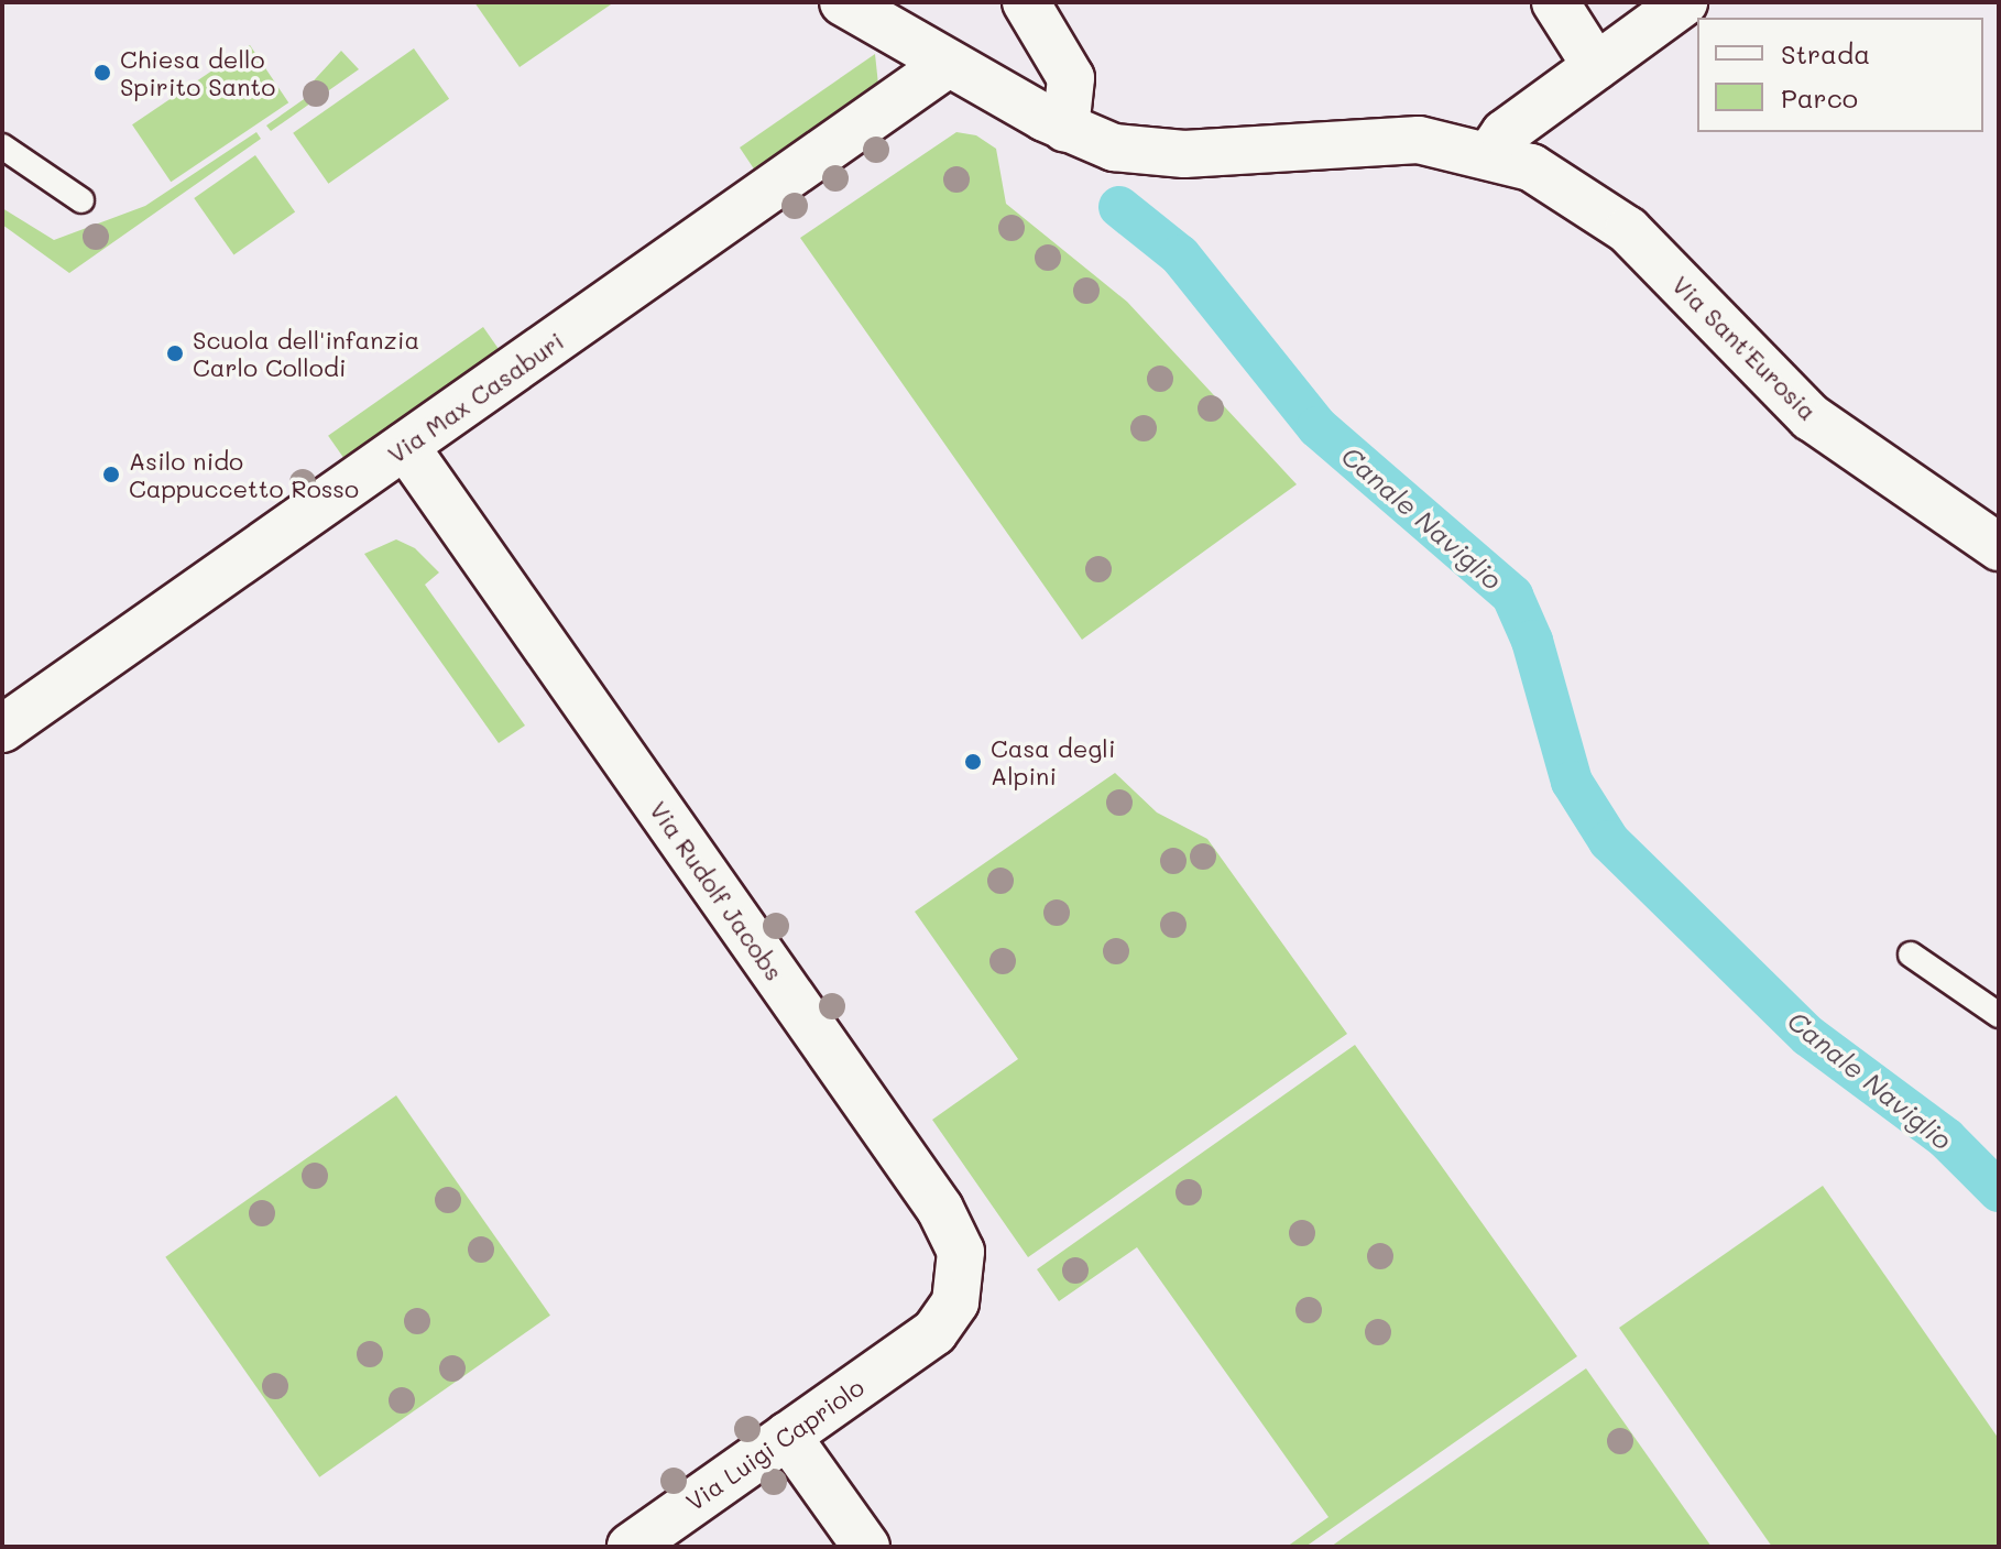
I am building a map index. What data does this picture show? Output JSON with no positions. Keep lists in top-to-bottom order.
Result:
{
  "streets": {
    "street": [
      "Via Sant'Eurosia",
      "Via Max Casaburi",
      "Via Rudolf Jacobs",
      "Via Luigi Capriolo"
    ]
  },
  "crossings": [
    ["Via Sant'Eurosia", "Via Max Casaburi"],
    ["Via Max Casaburi", "Via Rudolf Jacobs"],
    ["Via Rudolf Jacobs", "Via Luigi Capriolo"]
  ],
  "water": ["Canale Naviglio"],
  "places": [
    "Chiesa dello Spirito Santo",
    "Scuola dell'infanzia Carlo Collodi",
    "Asilo nido Cappuccetto Rosso",
    "Casa degli Alpini"
  ],
  "legend": ["Strada", "Parco"]
}
